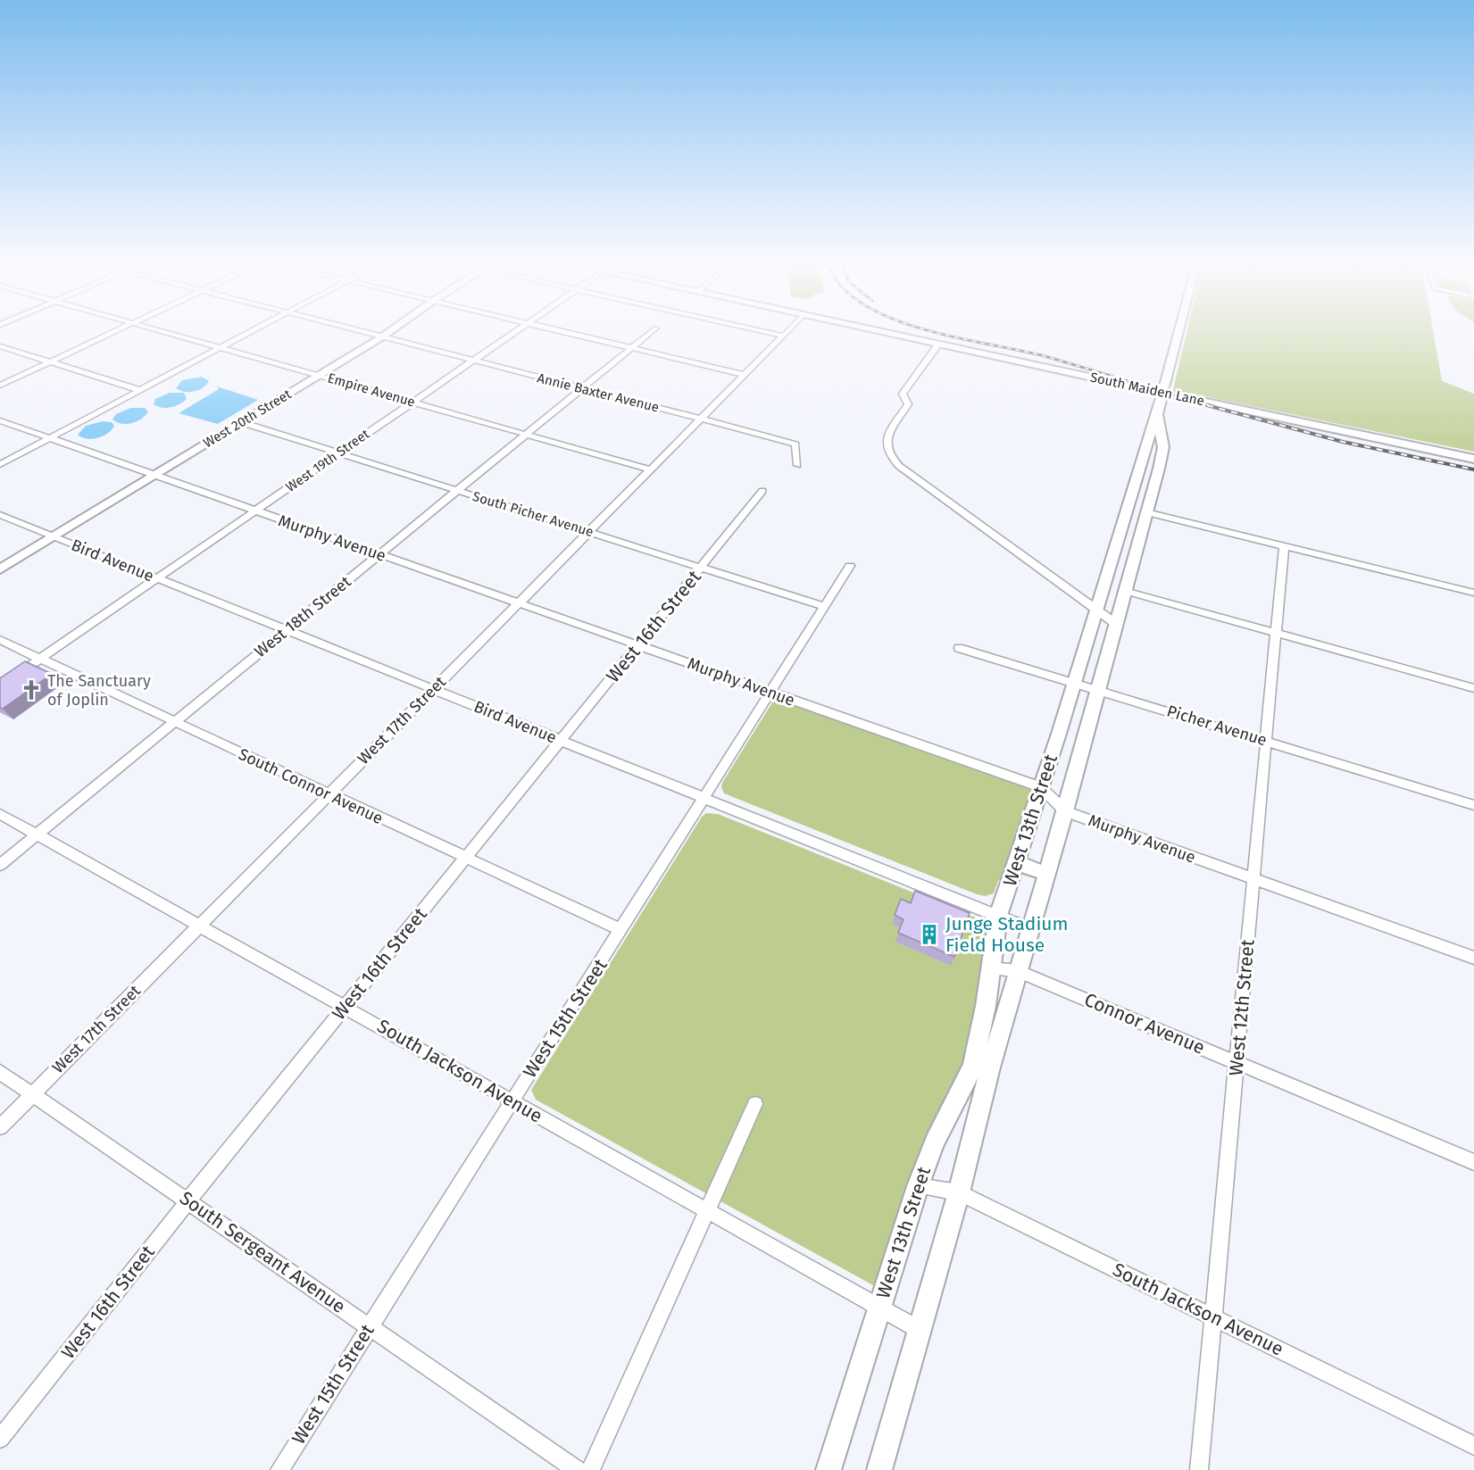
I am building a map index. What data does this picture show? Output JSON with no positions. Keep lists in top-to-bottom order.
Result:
{
  "streets": {
    "street": [
      "South Maiden Lane",
      "Empire Avenue",
      "Annie Baxter Avenue",
      "West 20th Street",
      "West 19th Street",
      "South Picher Avenue",
      "Murphy Avenue",
      "Bird Avenue",
      "West 18th Street",
      "West 16th Street",
      "West 17th Street",
      "Picher Avenue",
      "South Connor Avenue",
      "West 13th Street",
      "West 12th Street",
      "West 15th Street",
      "Connor Avenue",
      "South Jackson Avenue",
      "South Sergeant Avenue"
    ]
  },
  "crossings": [
    ["South Maiden Lane", "West 13th Street"],
    ["Empire Avenue", "West 20th Street"],
    ["Empire Avenue", "West 19th Street"],
    ["Empire Avenue", "West 18th Street"],
    ["Empire Avenue", "West 17th Street"],
    ["Annie Baxter Avenue", "West 20th Street"],
    ["Annie Baxter Avenue", "West 19th Street"],
    ["Annie Baxter Avenue", "West 18th Street"],
    ["Annie Baxter Avenue", "West 17th Street"],
    ["West 20th Street", "South Picher Avenue"],
    ["West 20th Street", "Murphy Avenue"],
    ["West 20th Street", "Bird Avenue"],
    ["West 19th Street", "South Picher Avenue"],
    ["West 19th Street", "Murphy Avenue"],
    ["West 19th Street", "Bird Avenue"],
    ["West 19th Street", "South Connor Avenue"],
    ["South Picher Avenue", "West 18th Street"],
    ["South Picher Avenue", "West 16th Street"],
    ["South Picher Avenue", "West 17th Street"],
    ["South Picher Avenue", "West 15th Street"],
    ["Murphy Avenue", "West 18th Street"],
    ["Murphy Avenue", "West 16th Street"],
    ["Murphy Avenue", "West 17th Street"],
    ["Murphy Avenue", "West 13th Street"],
    ["Murphy Avenue", "West 12th Street"],
    ["Murphy Avenue", "West 15th Street"],
    ["Bird Avenue", "West 18th Street"],
    ["Bird Avenue", "West 16th Street"],
    ["Bird Avenue", "West 17th Street"],
    ["Bird Avenue", "West 13th Street"],
    ["Bird Avenue", "West 15th Street"],
    ["West 18th Street", "South Connor Avenue"],
    ["West 18th Street", "South Jackson Avenue"],
    ["West 16th Street", "South Connor Avenue"],
    ["West 16th Street", "South Jackson Avenue"],
    ["West 16th Street", "South Sergeant Avenue"],
    ["West 17th Street", "South Connor Avenue"],
    ["West 17th Street", "South Jackson Avenue"],
    ["West 17th Street", "South Sergeant Avenue"],
    ["Picher Avenue", "West 13th Street"],
    ["Picher Avenue", "West 12th Street"],
    ["South Connor Avenue", "West 15th Street"],
    ["West 13th Street", "Connor Avenue"],
    ["West 13th Street", "South Jackson Avenue"],
    ["West 12th Street", "Connor Avenue"],
    ["West 12th Street", "South Jackson Avenue"],
    ["West 15th Street", "South Jackson Avenue"],
    ["West 15th Street", "South Sergeant Avenue"]
  ],
  "places": {
    "church": ["The Sanctuary of Joplin"],
    "building": ["Junge Stadium Field House"]
  }
}
